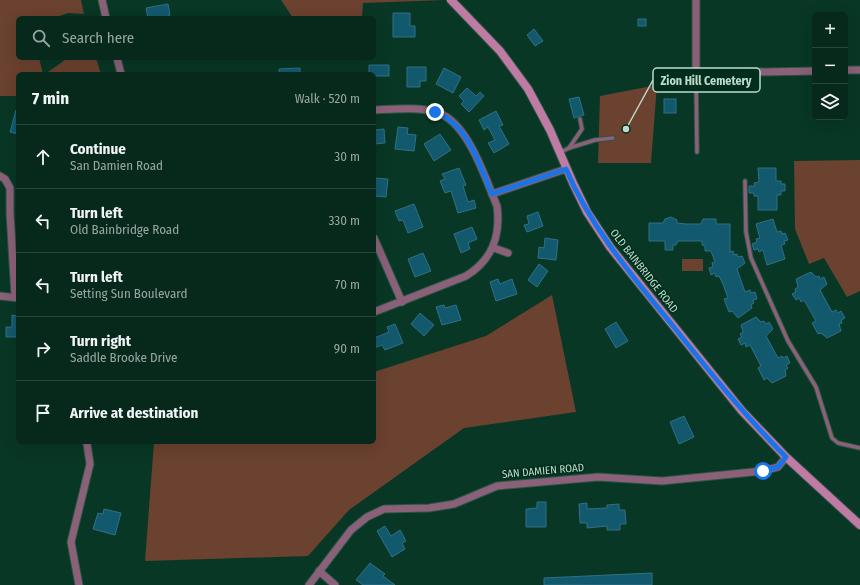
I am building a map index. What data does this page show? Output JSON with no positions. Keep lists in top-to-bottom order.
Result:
{
  "streets": {
    "main road": ["OLD BAINBRIDGE ROAD"],
    "street": ["SAN DAMIEN ROAD"]
  },
  "crossings": [
    ["OLD BAINBRIDGE ROAD", "SAN DAMIEN ROAD"]
  ],
  "places": ["Zion Hill Cemetery"],
  "page": {
    "map_buttons": ["+", "−"],
    "search": "Search here",
    "heading": ["7 min", "Walk · 520 m"],
    "list": [
      ["Continue", "San Damien Road", "30 m"],
      ["Turn left", "Old Bainbridge Road", "330 m"],
      ["Turn left", "Setting Sun Boulevard", "70 m"],
      ["Turn right", "Saddle Brooke Drive", "90 m"],
      "Arrive at destination"
    ]
  }
}
